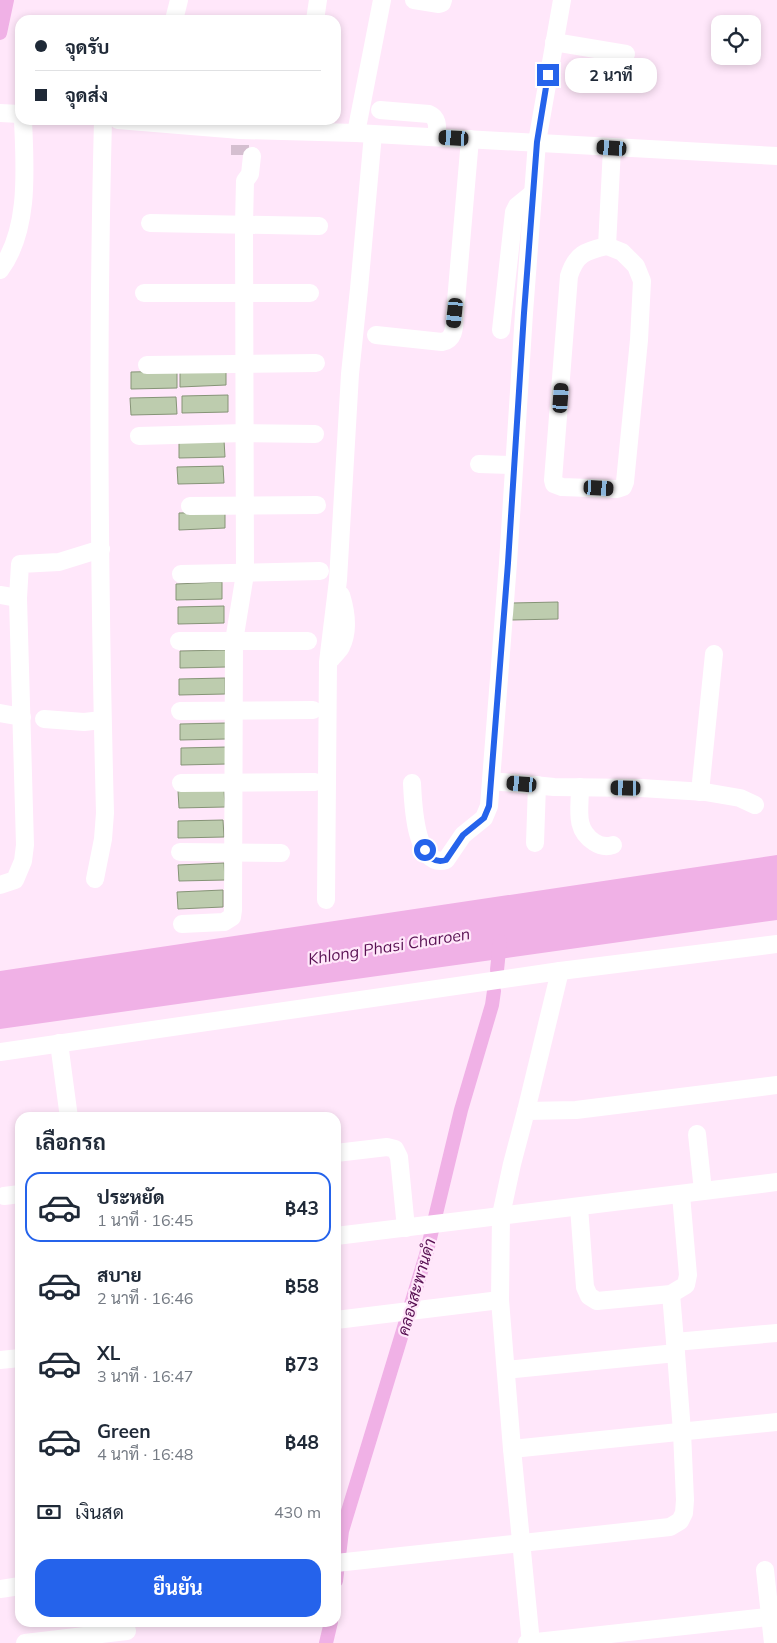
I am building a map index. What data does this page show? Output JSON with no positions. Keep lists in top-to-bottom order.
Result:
{
  "water": ["Khlong Phasi Charoen", "คลองสะพานดำ"],
  "page": {
    "banner": ["จุดรับ", "จุดส่ง"],
    "bubble": "2 นาที",
    "heading": "เลือกรถ",
    "list": [
      {
        "name": "ประหยัด",
        "note": "1 นาที · 16:45",
        "value": "฿43"
      },
      {
        "name": "สบาย",
        "note": "2 นาที · 16:46",
        "value": "฿58"
      },
      {
        "name": "XL",
        "note": "3 นาที · 16:47",
        "value": "฿73"
      },
      {
        "name": "Green",
        "note": "4 นาที · 16:48",
        "value": "฿48"
      }
    ],
    "pay": ["เงินสด", "430 m"],
    "buttons": "ยืนยัน"
  }
}
